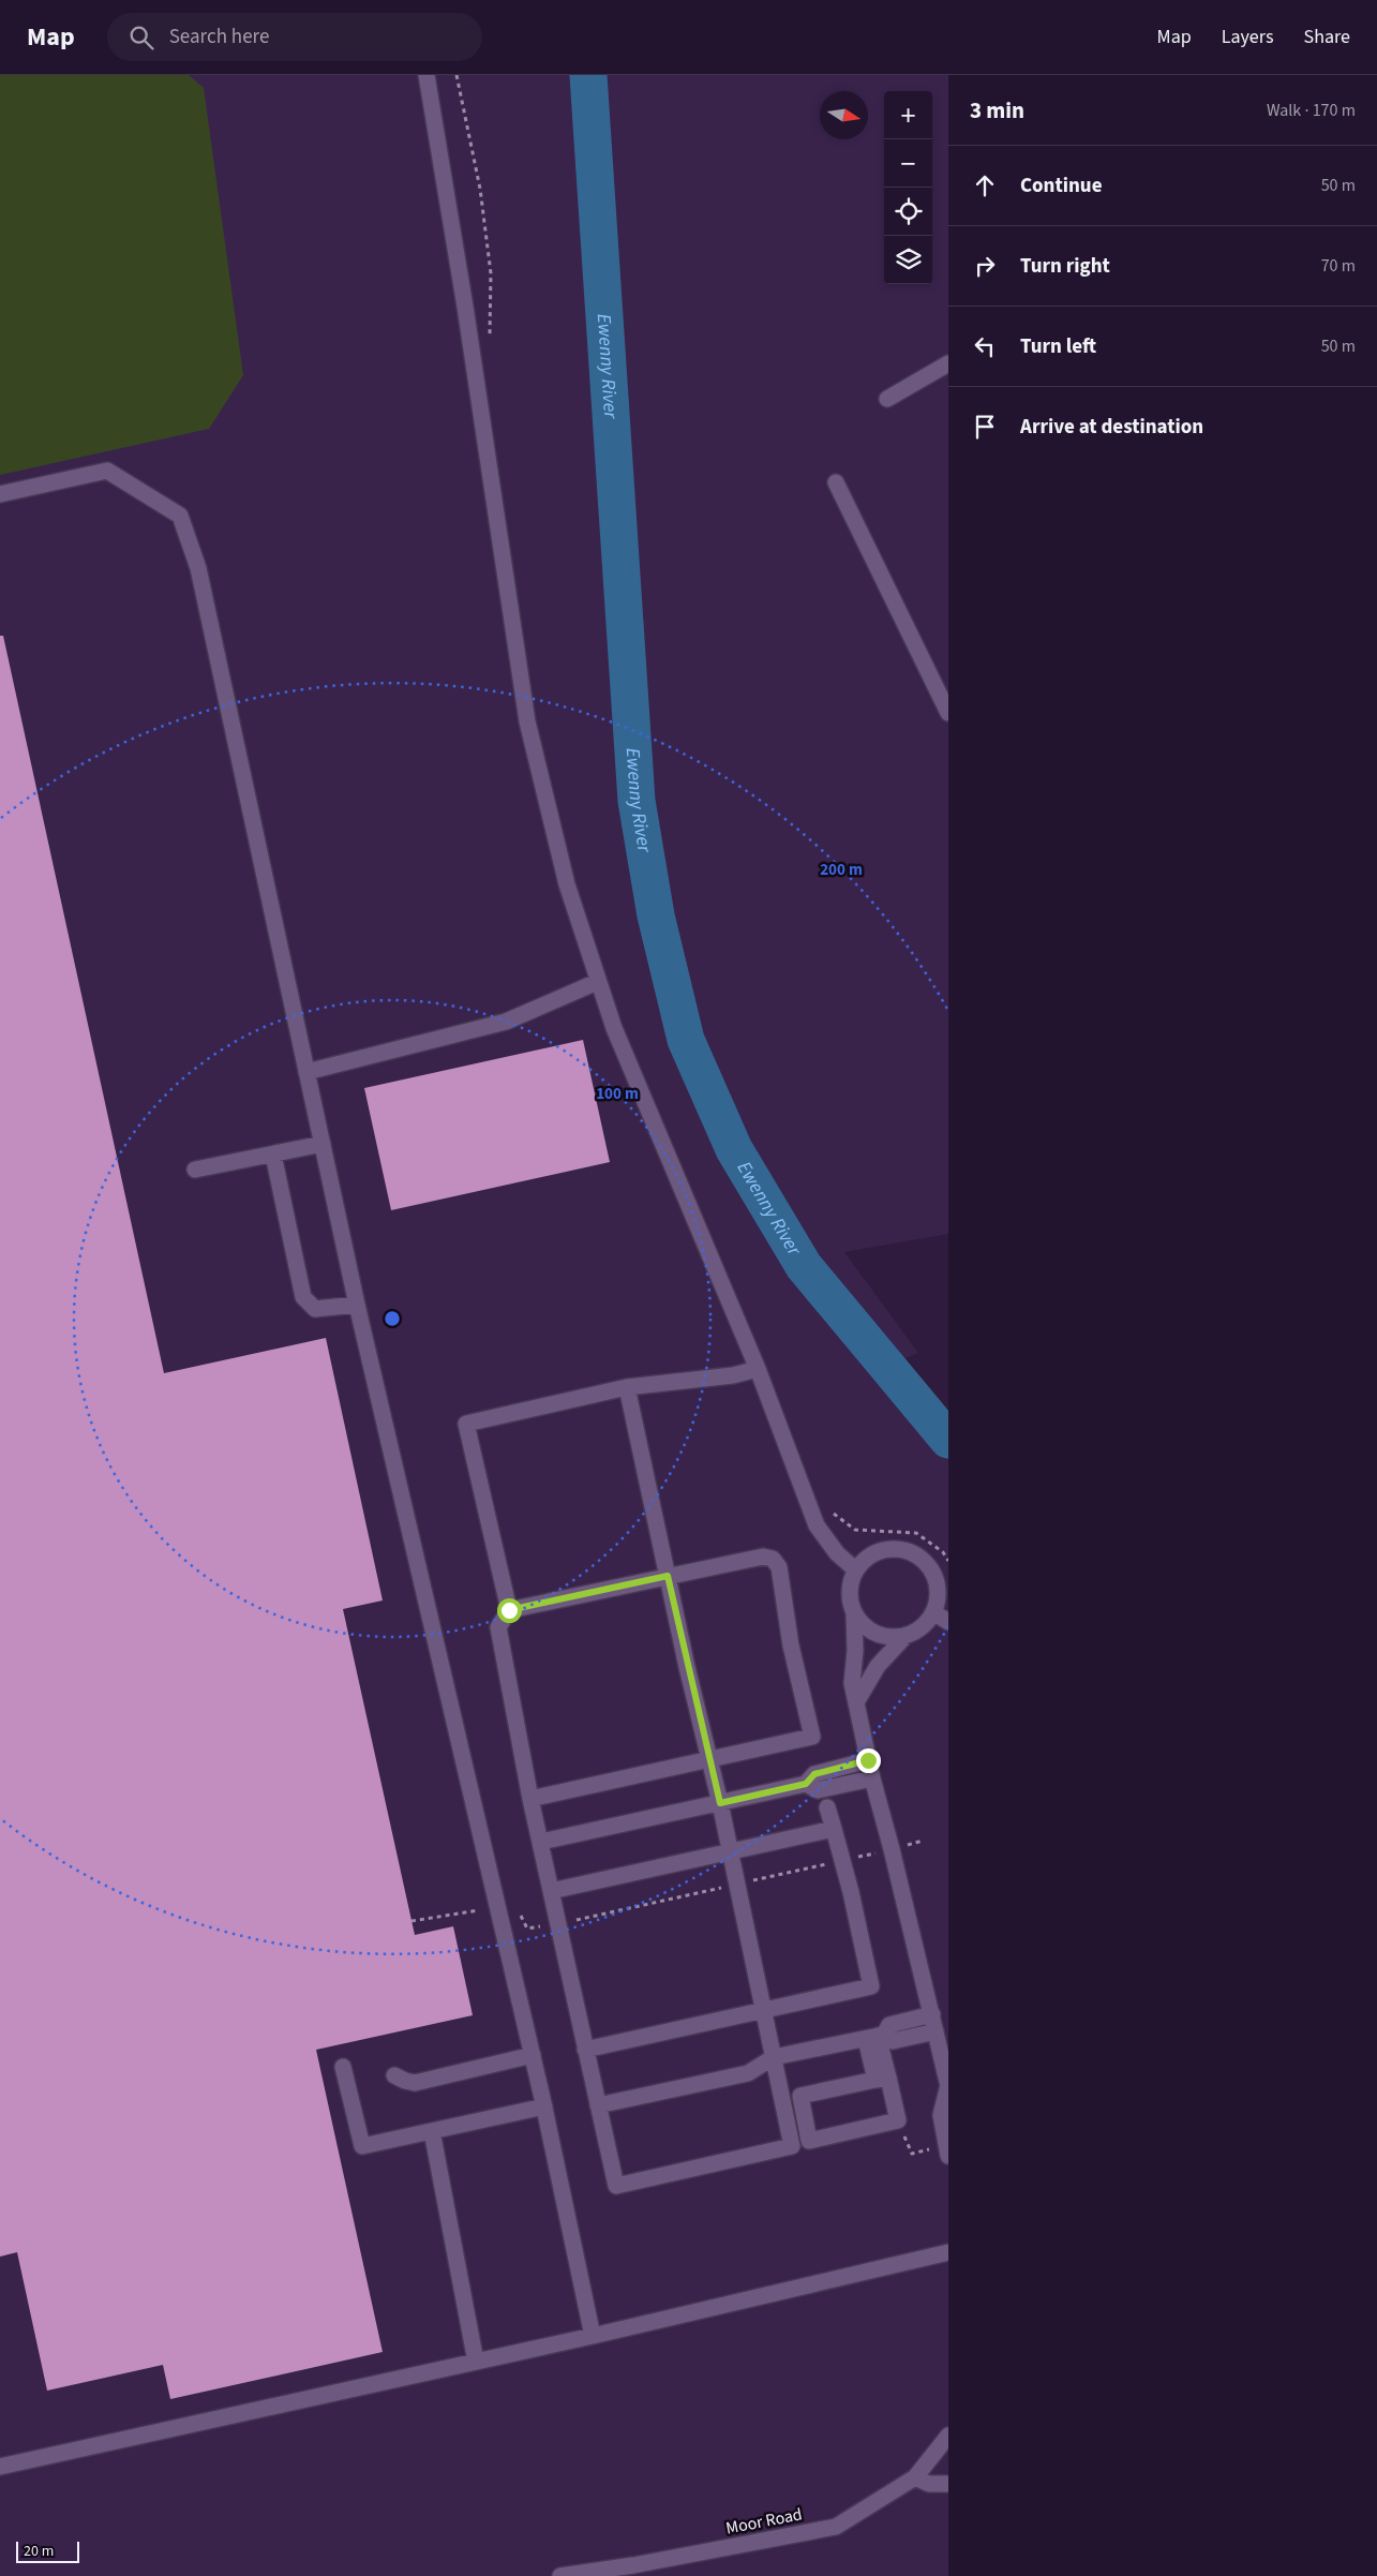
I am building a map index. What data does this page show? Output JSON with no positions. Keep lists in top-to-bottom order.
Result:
{
  "streets": {
    "street": ["Moor Road"]
  },
  "water": ["Ewenny River"],
  "scale_bar": "20 m",
  "north": "right",
  "page": {
    "header": "Map",
    "search": "Search here",
    "nav": ["Map", "Layers", "Share"],
    "heading": ["3 min", "Walk · 170 m"],
    "map_buttons": ["+", "−"],
    "list": [
      ["Continue", "50 m"],
      ["Turn right", "70 m"],
      ["Turn left", "50 m"],
      "Arrive at destination"
    ],
    "scale": "20 m"
  },
  "rings": ["200 m", "100 m"]
}
